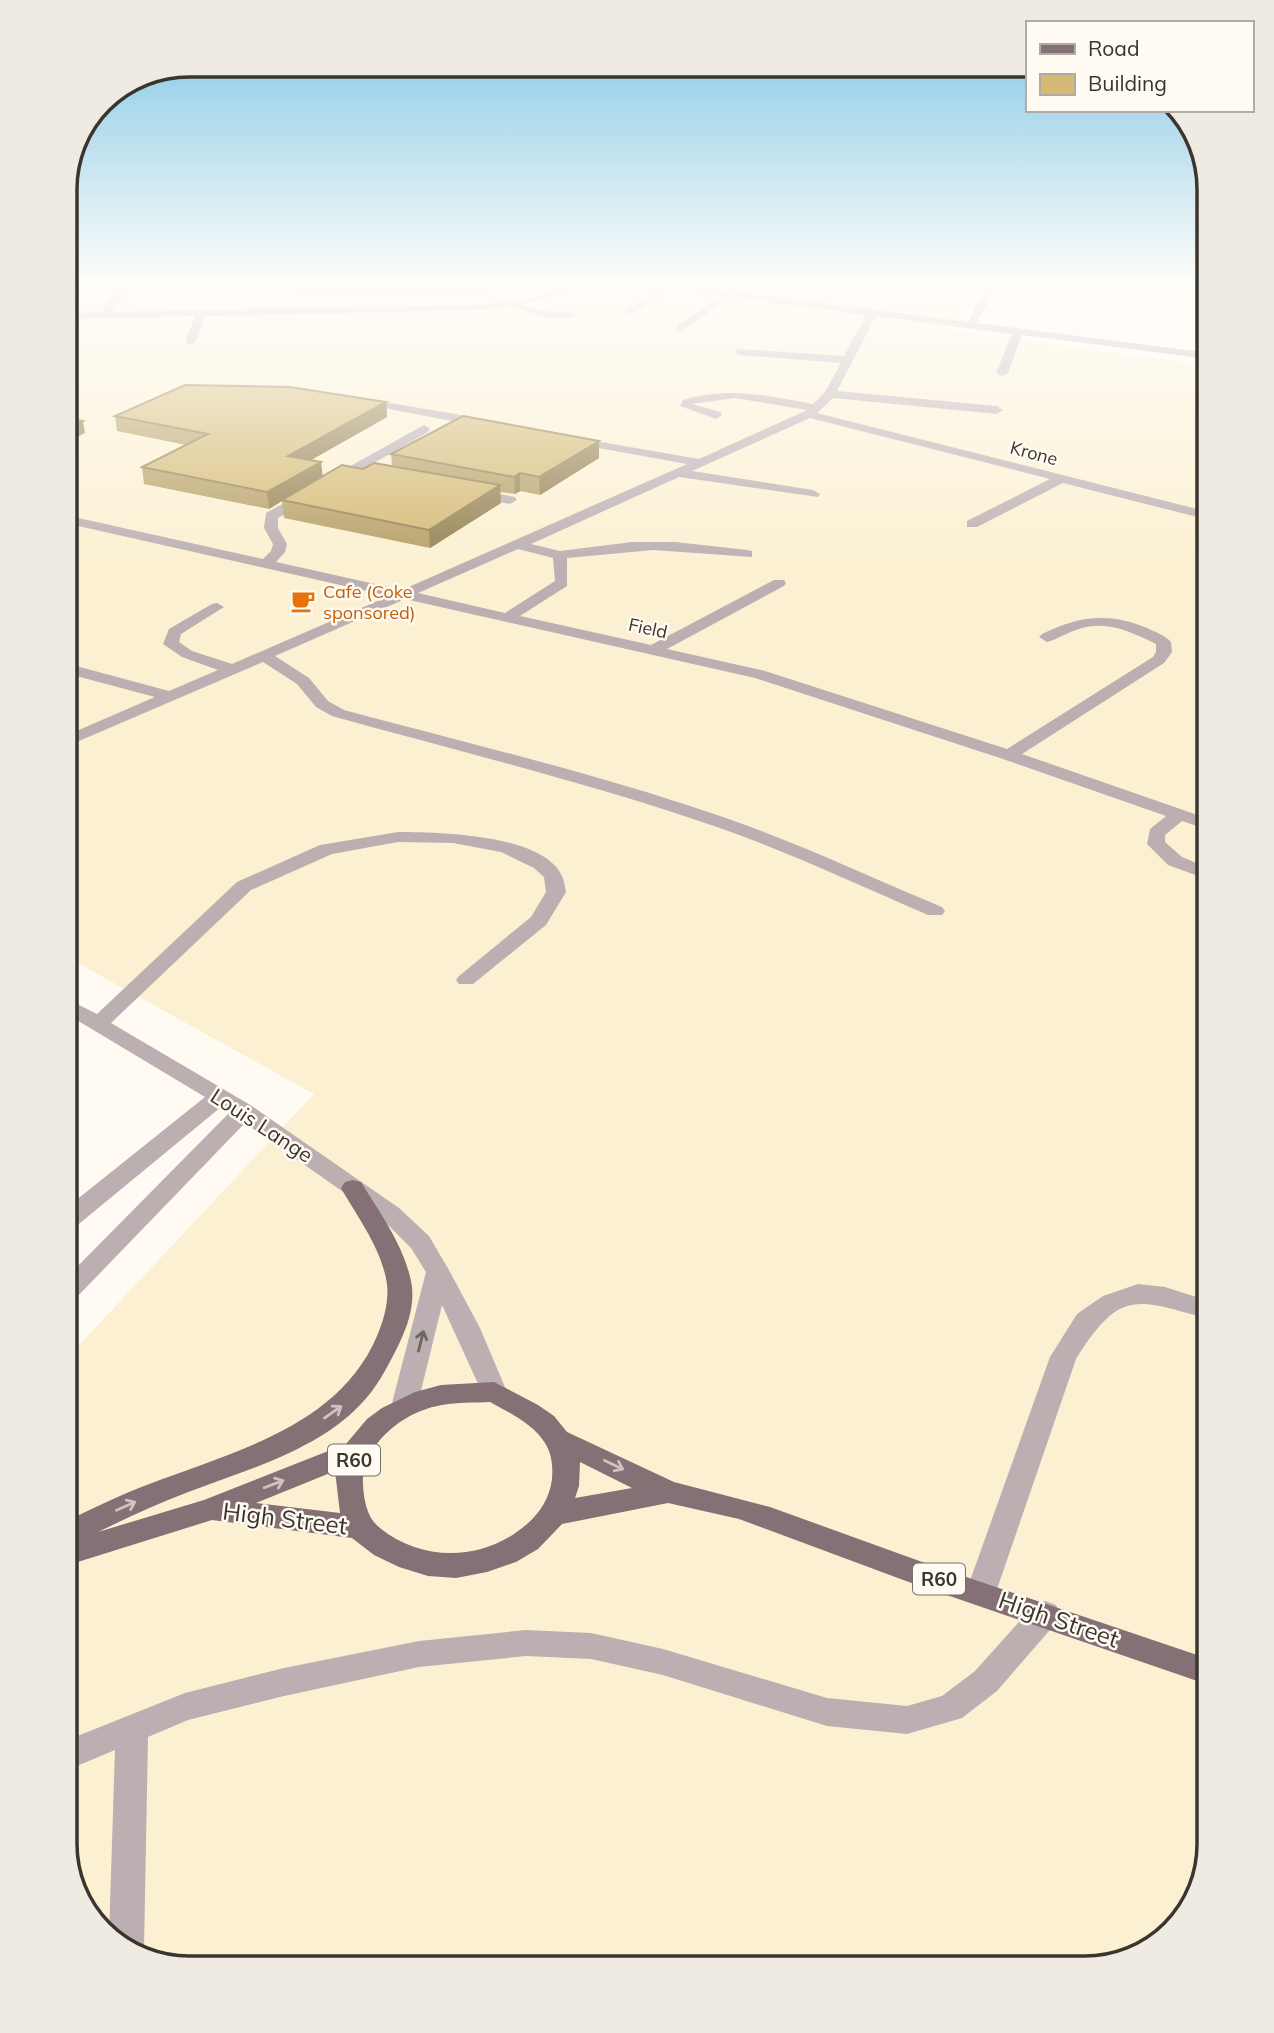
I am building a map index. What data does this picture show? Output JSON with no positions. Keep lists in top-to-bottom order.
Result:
{
  "streets": {
    "main road": ["R60", "High Street"],
    "street": ["Krone", "Field", "Louis Lange"]
  },
  "crossings": [
    ["Louis Lange", "High Street"]
  ],
  "places": {
    "cafe": ["Cafe (Coke sponsored)"]
  },
  "legend": ["Road", "Building"]
}
